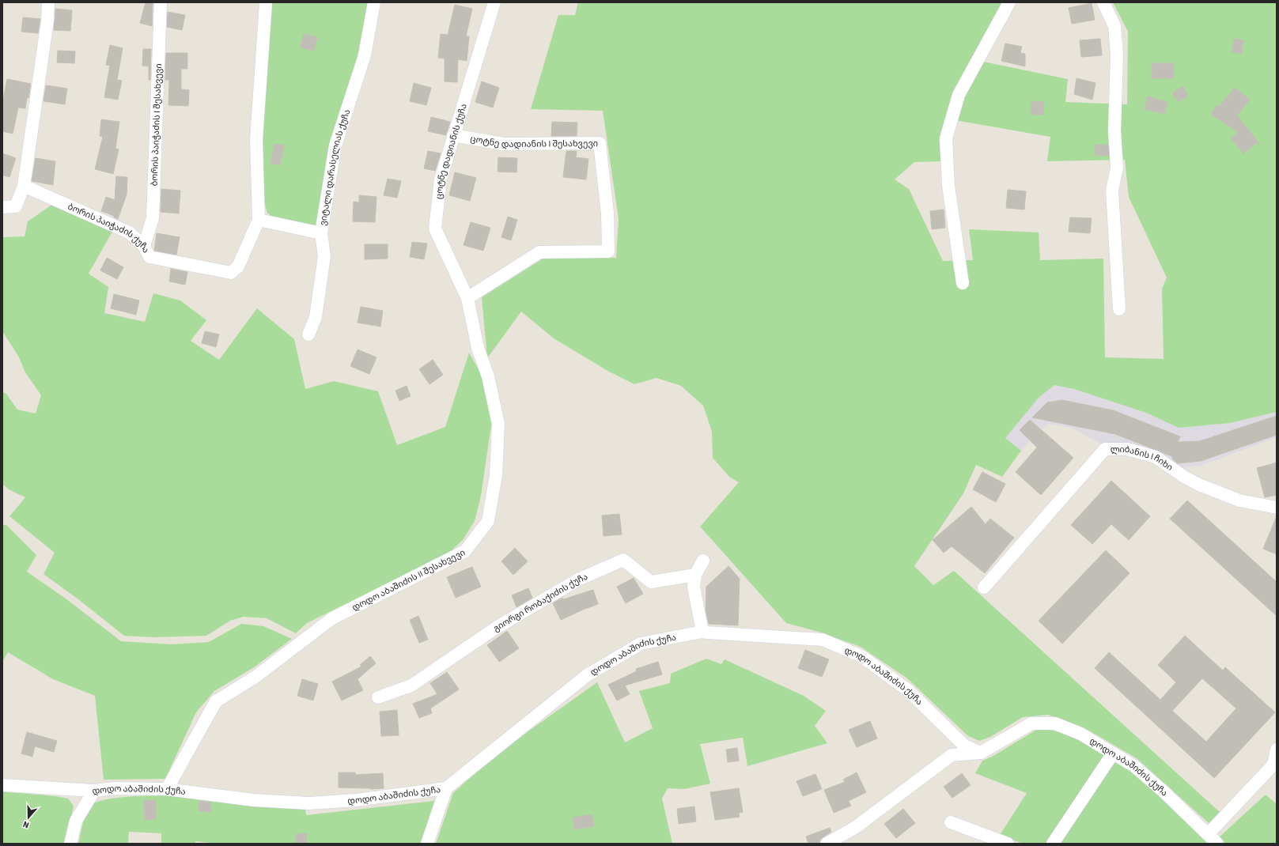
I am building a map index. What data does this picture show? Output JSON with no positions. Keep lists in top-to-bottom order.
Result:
{
  "streets": {
    "street": [
      "ბორის პაიჭაძის I შესახვევი",
      "ცოტნე დადიანის I შესახვევი",
      "ცოტნე დადიანის ქუჩა",
      "ვიტალი დარასელიას ქუჩა",
      "ბორის პაიჭაძის ქუჩა",
      "ლიბანის I ჩიხი",
      "დოდო აბაშიძის II შესახვევი",
      "გიორგი რობაქიძის ქუჩა",
      "დოდო აბაშიძის ქუჩა"
    ]
  },
  "crossings": [
    ["ბორის პაიჭაძის I შესახვევი", "ბორის პაიჭაძის ქუჩა"],
    ["ცოტნე დადიანის I შესახვევი", "ცოტნე დადიანის ქუჩა"],
    ["ცოტნე დადიანის I შესახვევი", "დოდო აბაშიძის II შესახვევი"],
    ["ცოტნე დადიანის ქუჩა", "დოდო აბაშიძის II შესახვევი"],
    ["დოდო აბაშიძის II შესახვევი", "დოდო აბაშიძის ქუჩა"]
  ],
  "north": "bottom"
}
